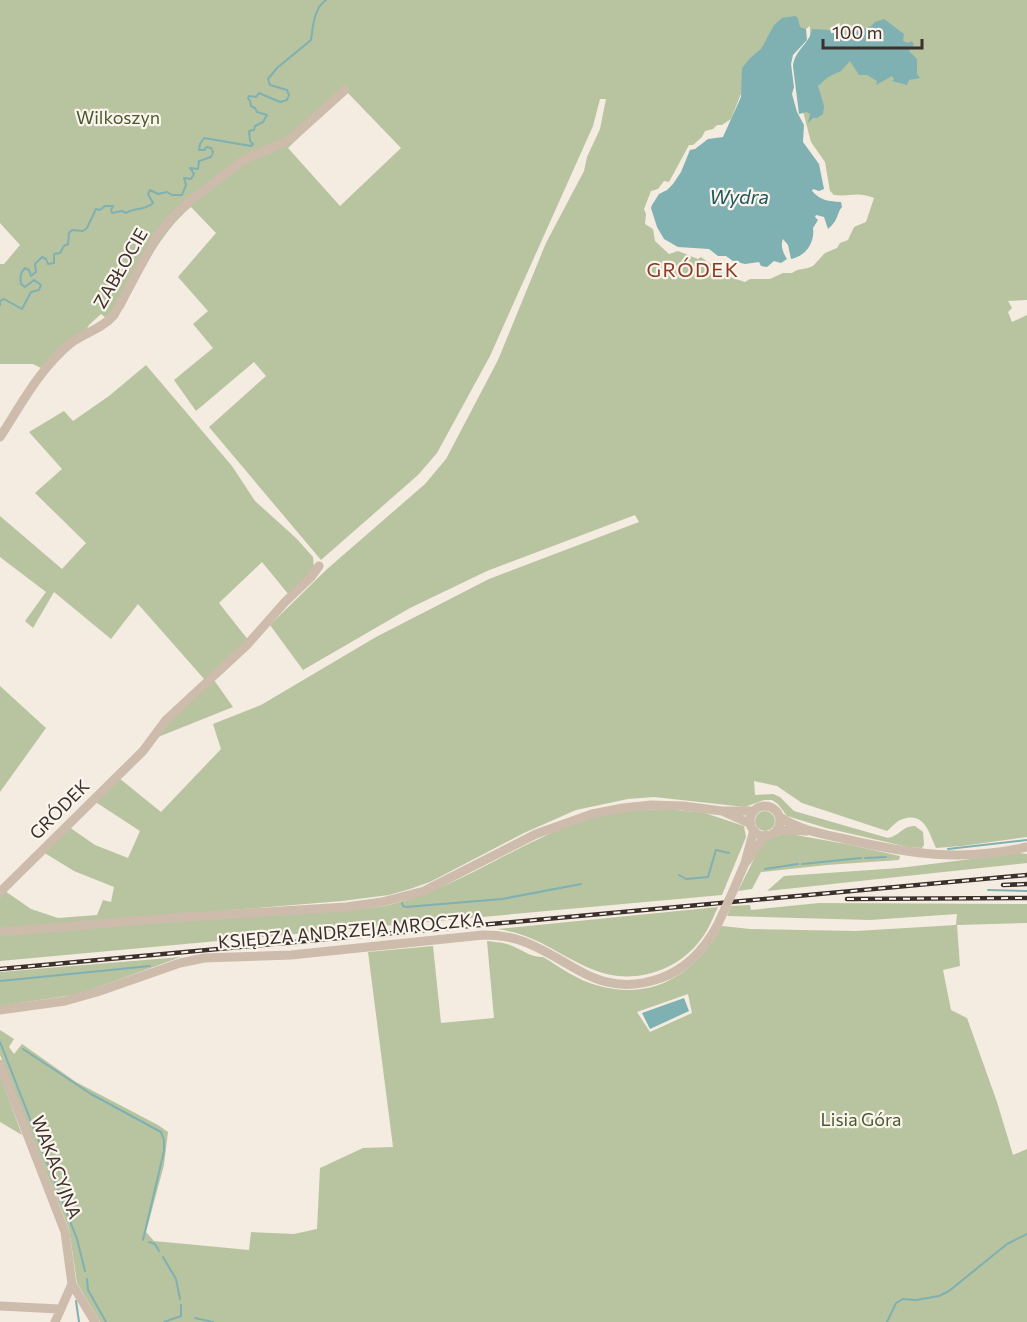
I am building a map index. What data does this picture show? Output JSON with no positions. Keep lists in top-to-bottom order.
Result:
{
  "streets": {
    "street": [
      "ZABŁOCIE",
      "GRÓDEK",
      "KSIĘDZA ANDRZEJA MROCZKA",
      "WAKACYJNA"
    ]
  },
  "districts": ["GRÓDEK"],
  "water": ["Wydra"],
  "parks": ["Wilkoszyn", "Lisia Góra"],
  "scale_bar": "100 m"
}
